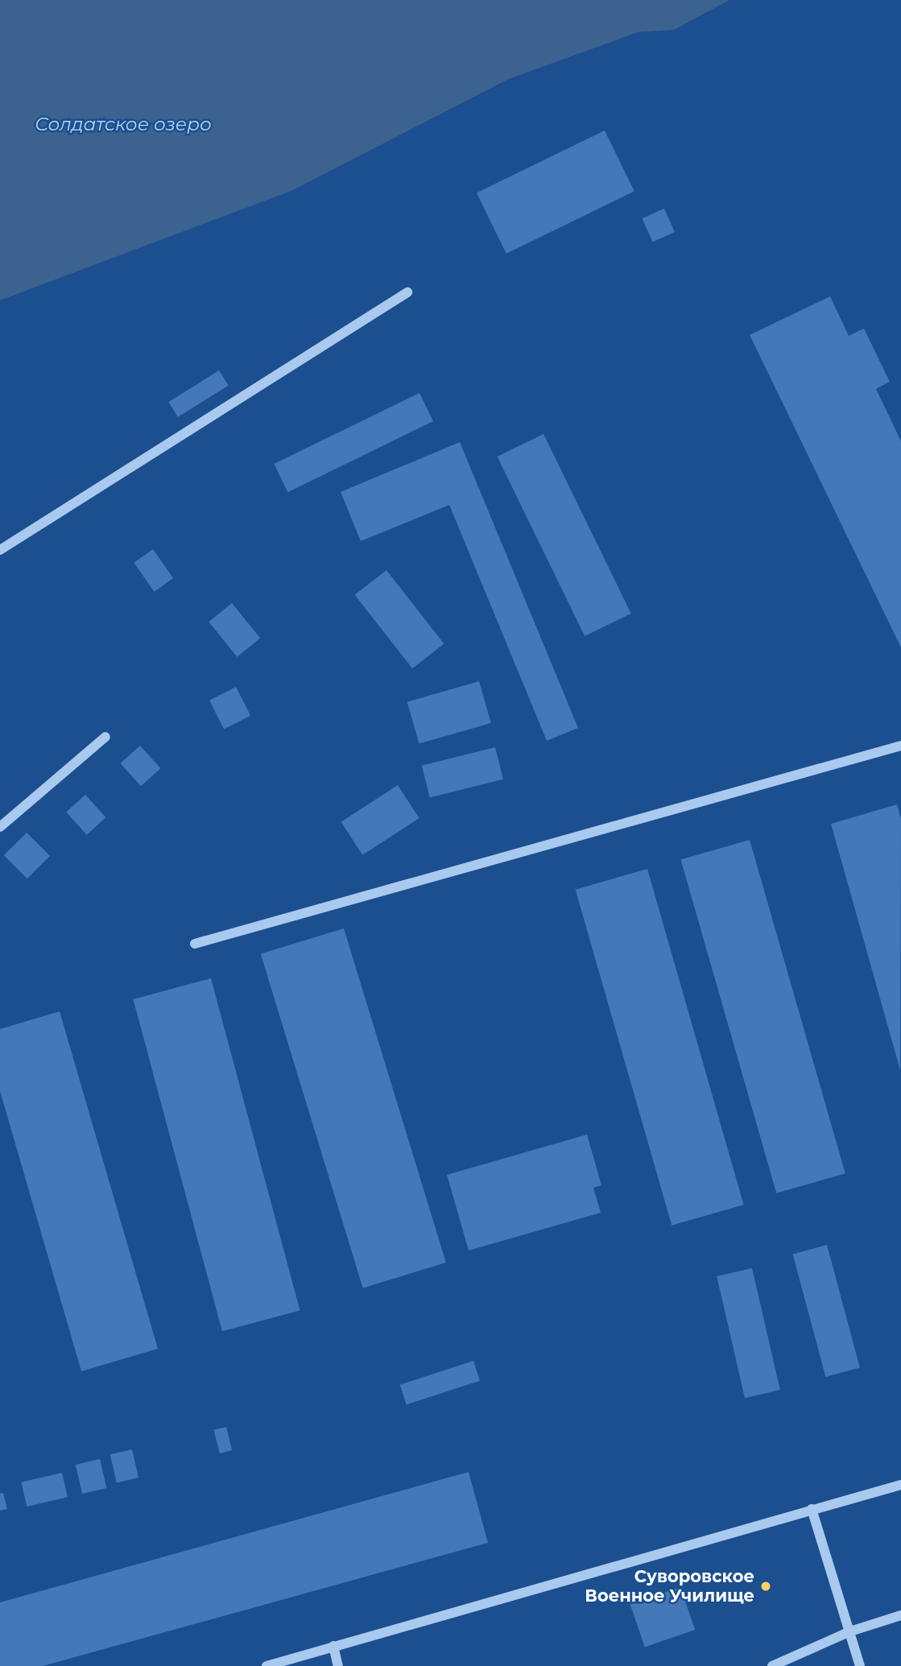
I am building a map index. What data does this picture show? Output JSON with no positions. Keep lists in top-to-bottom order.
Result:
{
  "water": ["Солдатское озеро"],
  "places": ["Суворовское Военное Училище"]
}
